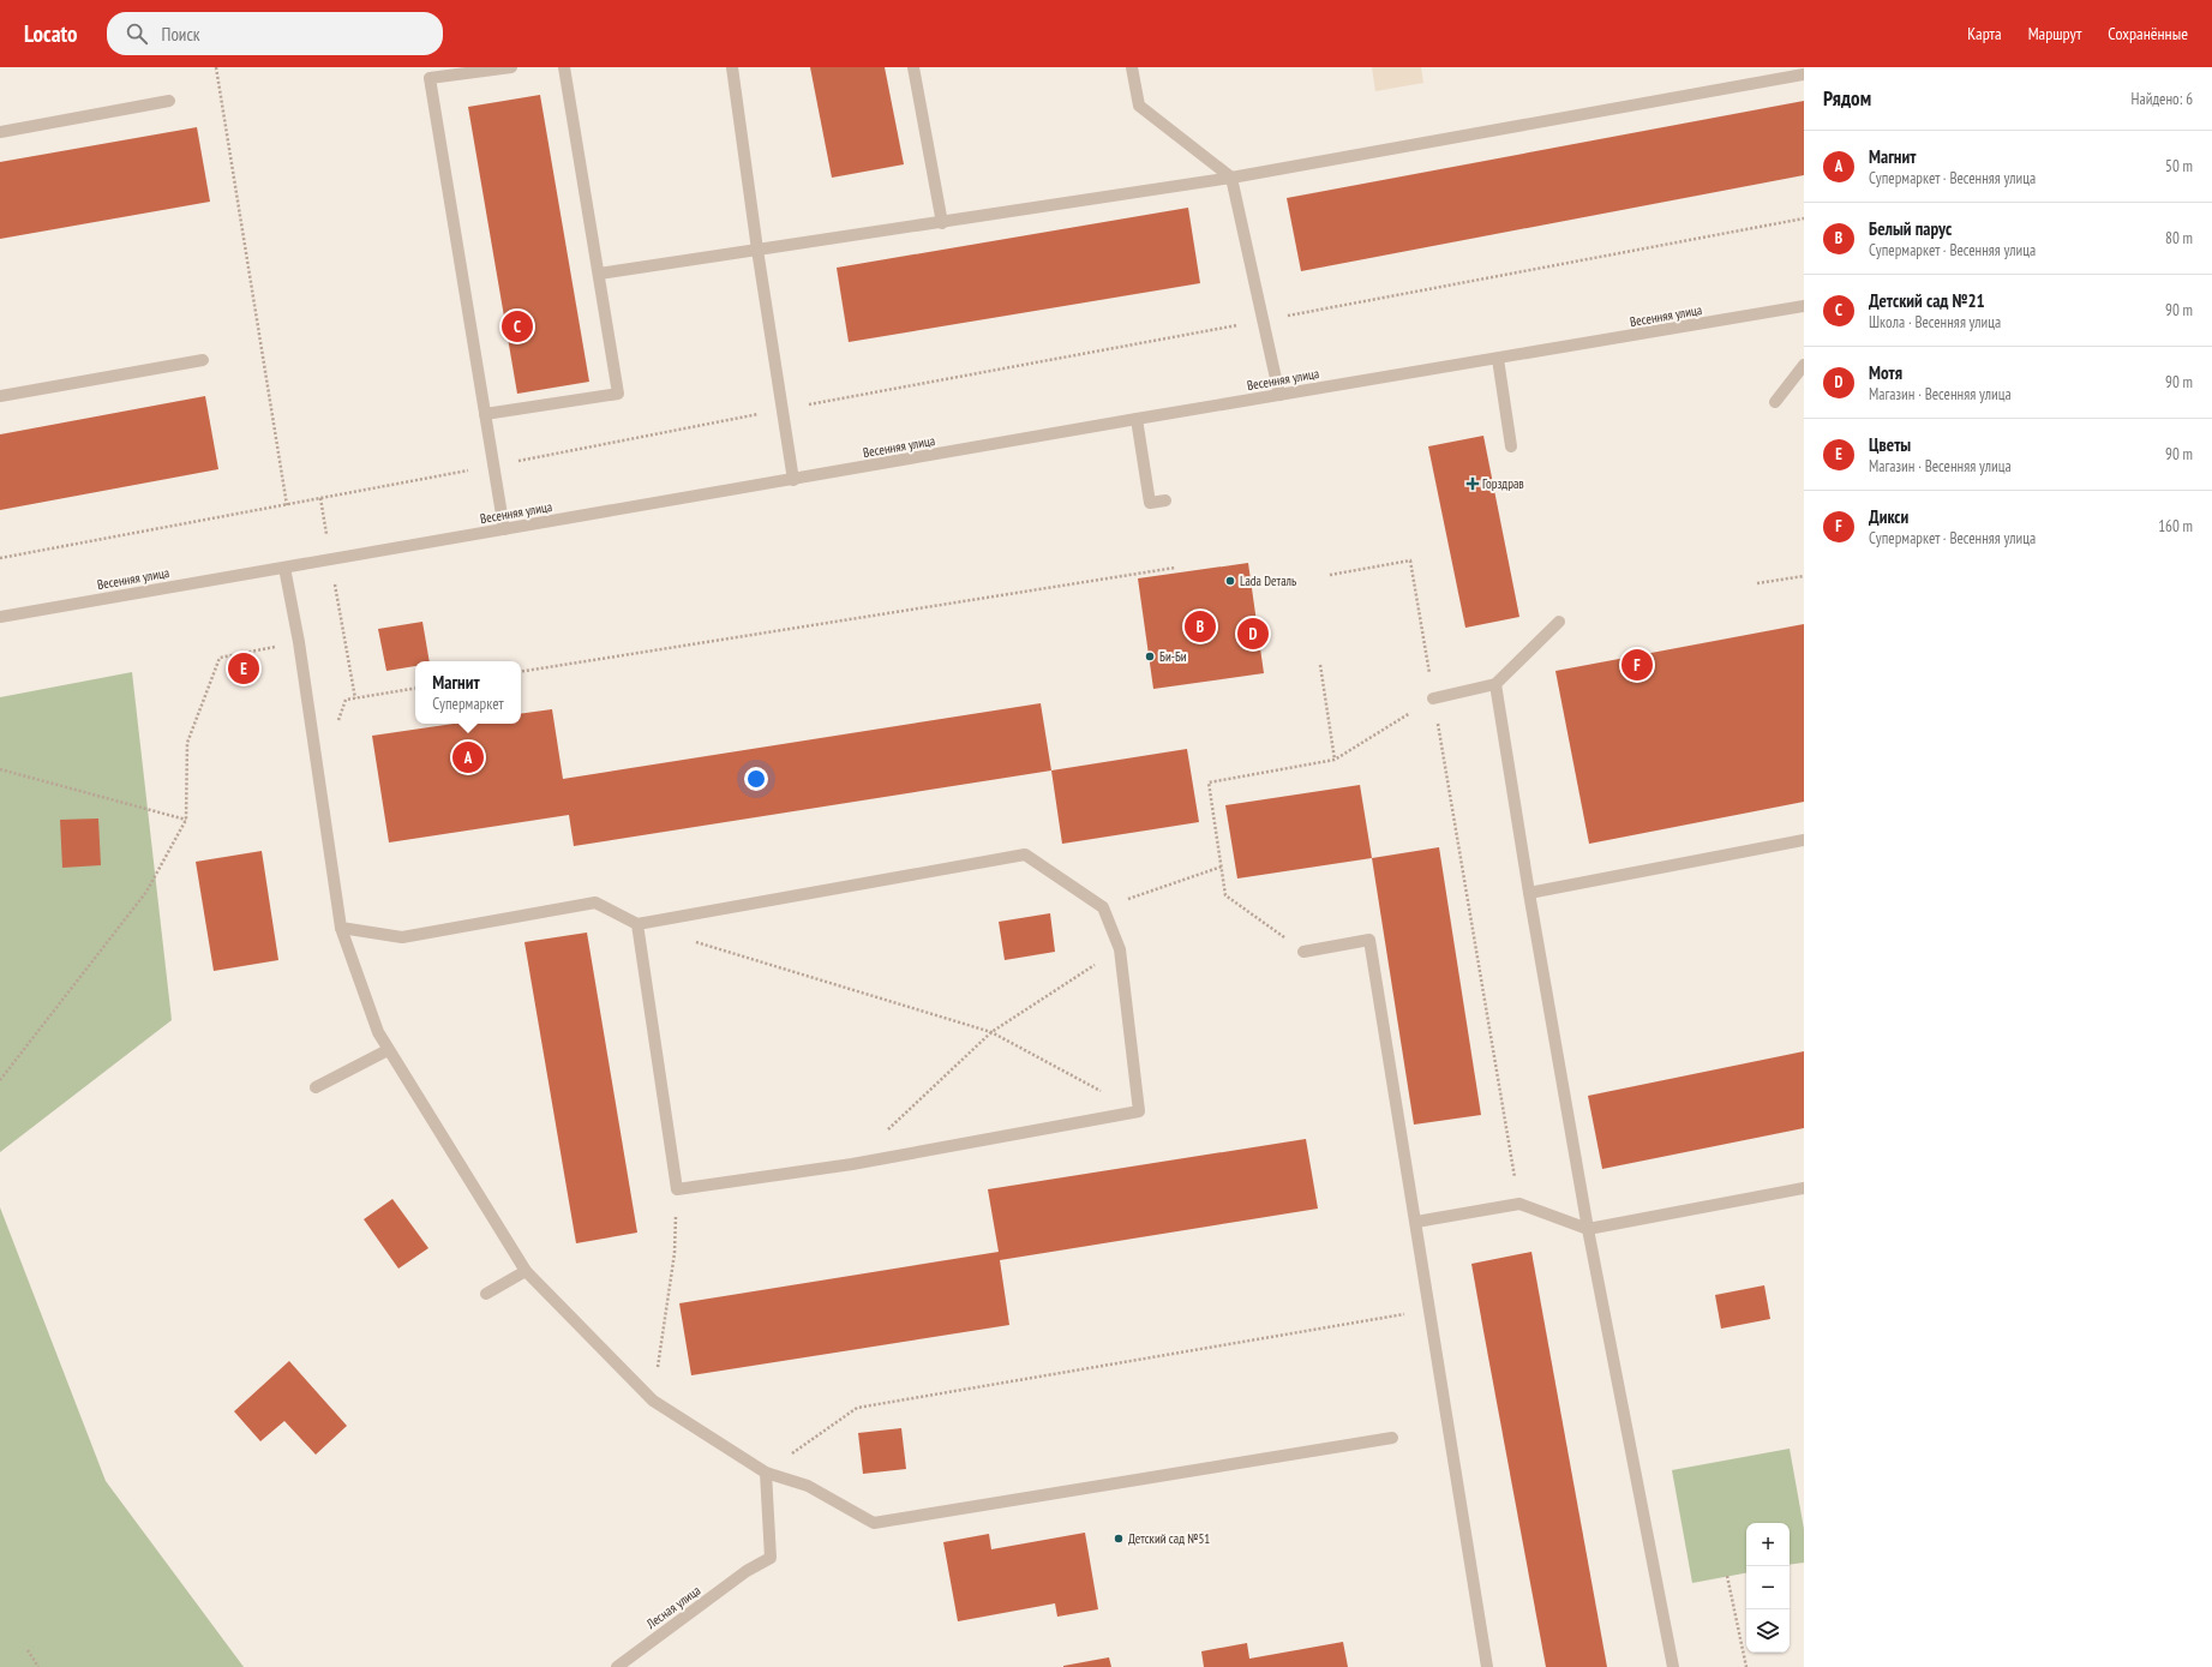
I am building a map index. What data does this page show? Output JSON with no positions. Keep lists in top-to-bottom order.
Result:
{
  "streets": {
    "street": ["Весенняя улица", "Лесная улица"]
  },
  "places": {
    "health": ["Горздрав"],
    "other": ["Lada Dеталь", "Би-Би", "Детский сад №51"]
  },
  "page": {
    "header": "Locato",
    "search": "Поиск",
    "nav": ["Карта", "Маршрут", "Сохранённые"],
    "heading": ["Рядом", "Найдено: 6"],
    "list": [
      {
        "mark": "A",
        "name": "Магнит",
        "note": "Супермаркет · Весенняя улица",
        "value": "50 m"
      },
      {
        "mark": "B",
        "name": "Белый парус",
        "note": "Супермаркет · Весенняя улица",
        "value": "80 m"
      },
      {
        "mark": "C",
        "name": "Детский сад №21",
        "note": "Школа · Весенняя улица",
        "value": "90 m"
      },
      {
        "mark": "D",
        "name": "Мотя",
        "note": "Магазин · Весенняя улица",
        "value": "90 m"
      },
      {
        "mark": "E",
        "name": "Цветы",
        "note": "Магазин · Весенняя улица",
        "value": "90 m"
      },
      {
        "mark": "F",
        "name": "Дикси",
        "note": "Супермаркет · Весенняя улица",
        "value": "160 m"
      }
    ],
    "pins": [
      "C",
      "B",
      "D",
      "F",
      "E",
      "A"
    ],
    "popup": ["Магнит", "Супермаркет"],
    "map_buttons": ["+", "−"]
  }
}
